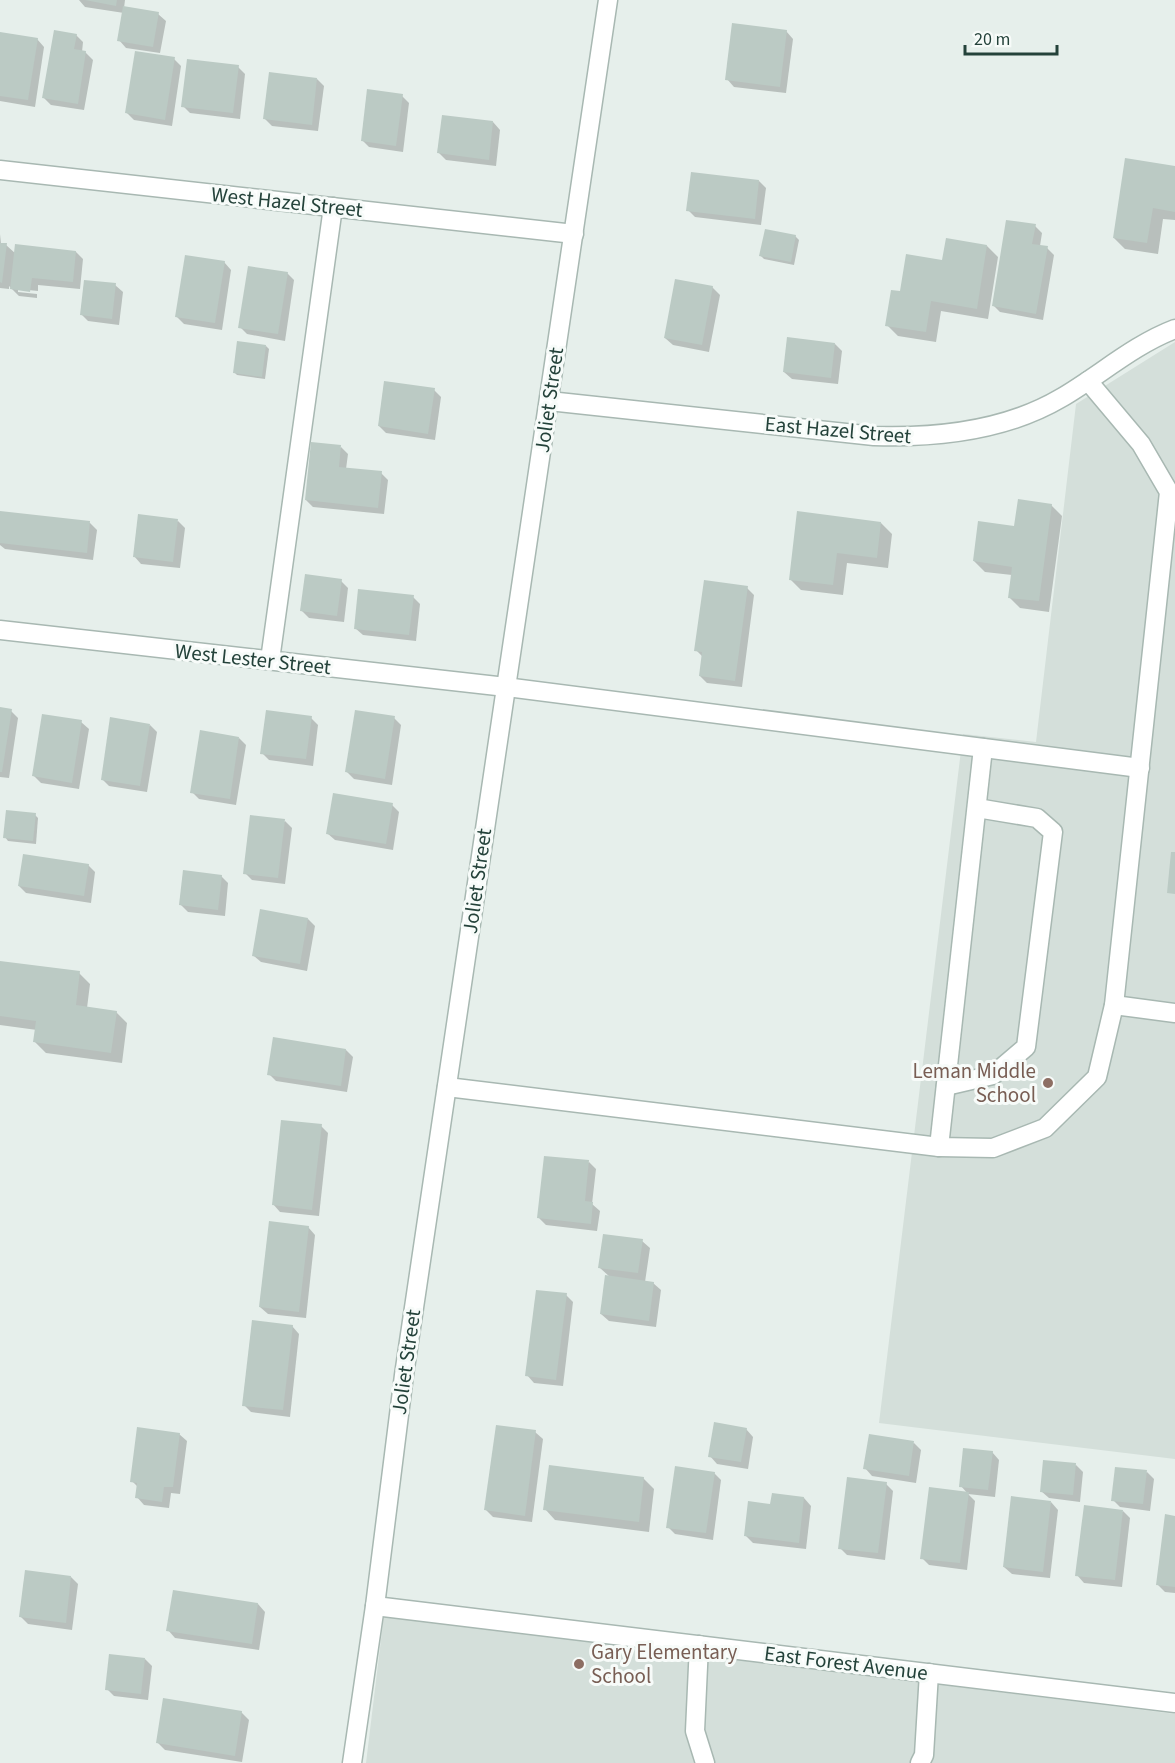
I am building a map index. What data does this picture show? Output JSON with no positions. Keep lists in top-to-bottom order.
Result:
{
  "streets": {
    "street": [
      "West Hazel Street",
      "Joliet Street",
      "East Hazel Street",
      "West Lester Street",
      "East Forest Avenue"
    ]
  },
  "crossings": [
    ["West Hazel Street", "Joliet Street"],
    ["Joliet Street", "East Hazel Street"],
    ["Joliet Street", "West Lester Street"],
    ["Joliet Street", "East Forest Avenue"]
  ],
  "places": ["Leman Middle School", "Gary Elementary School"],
  "scale_bar": "20 m"
}
